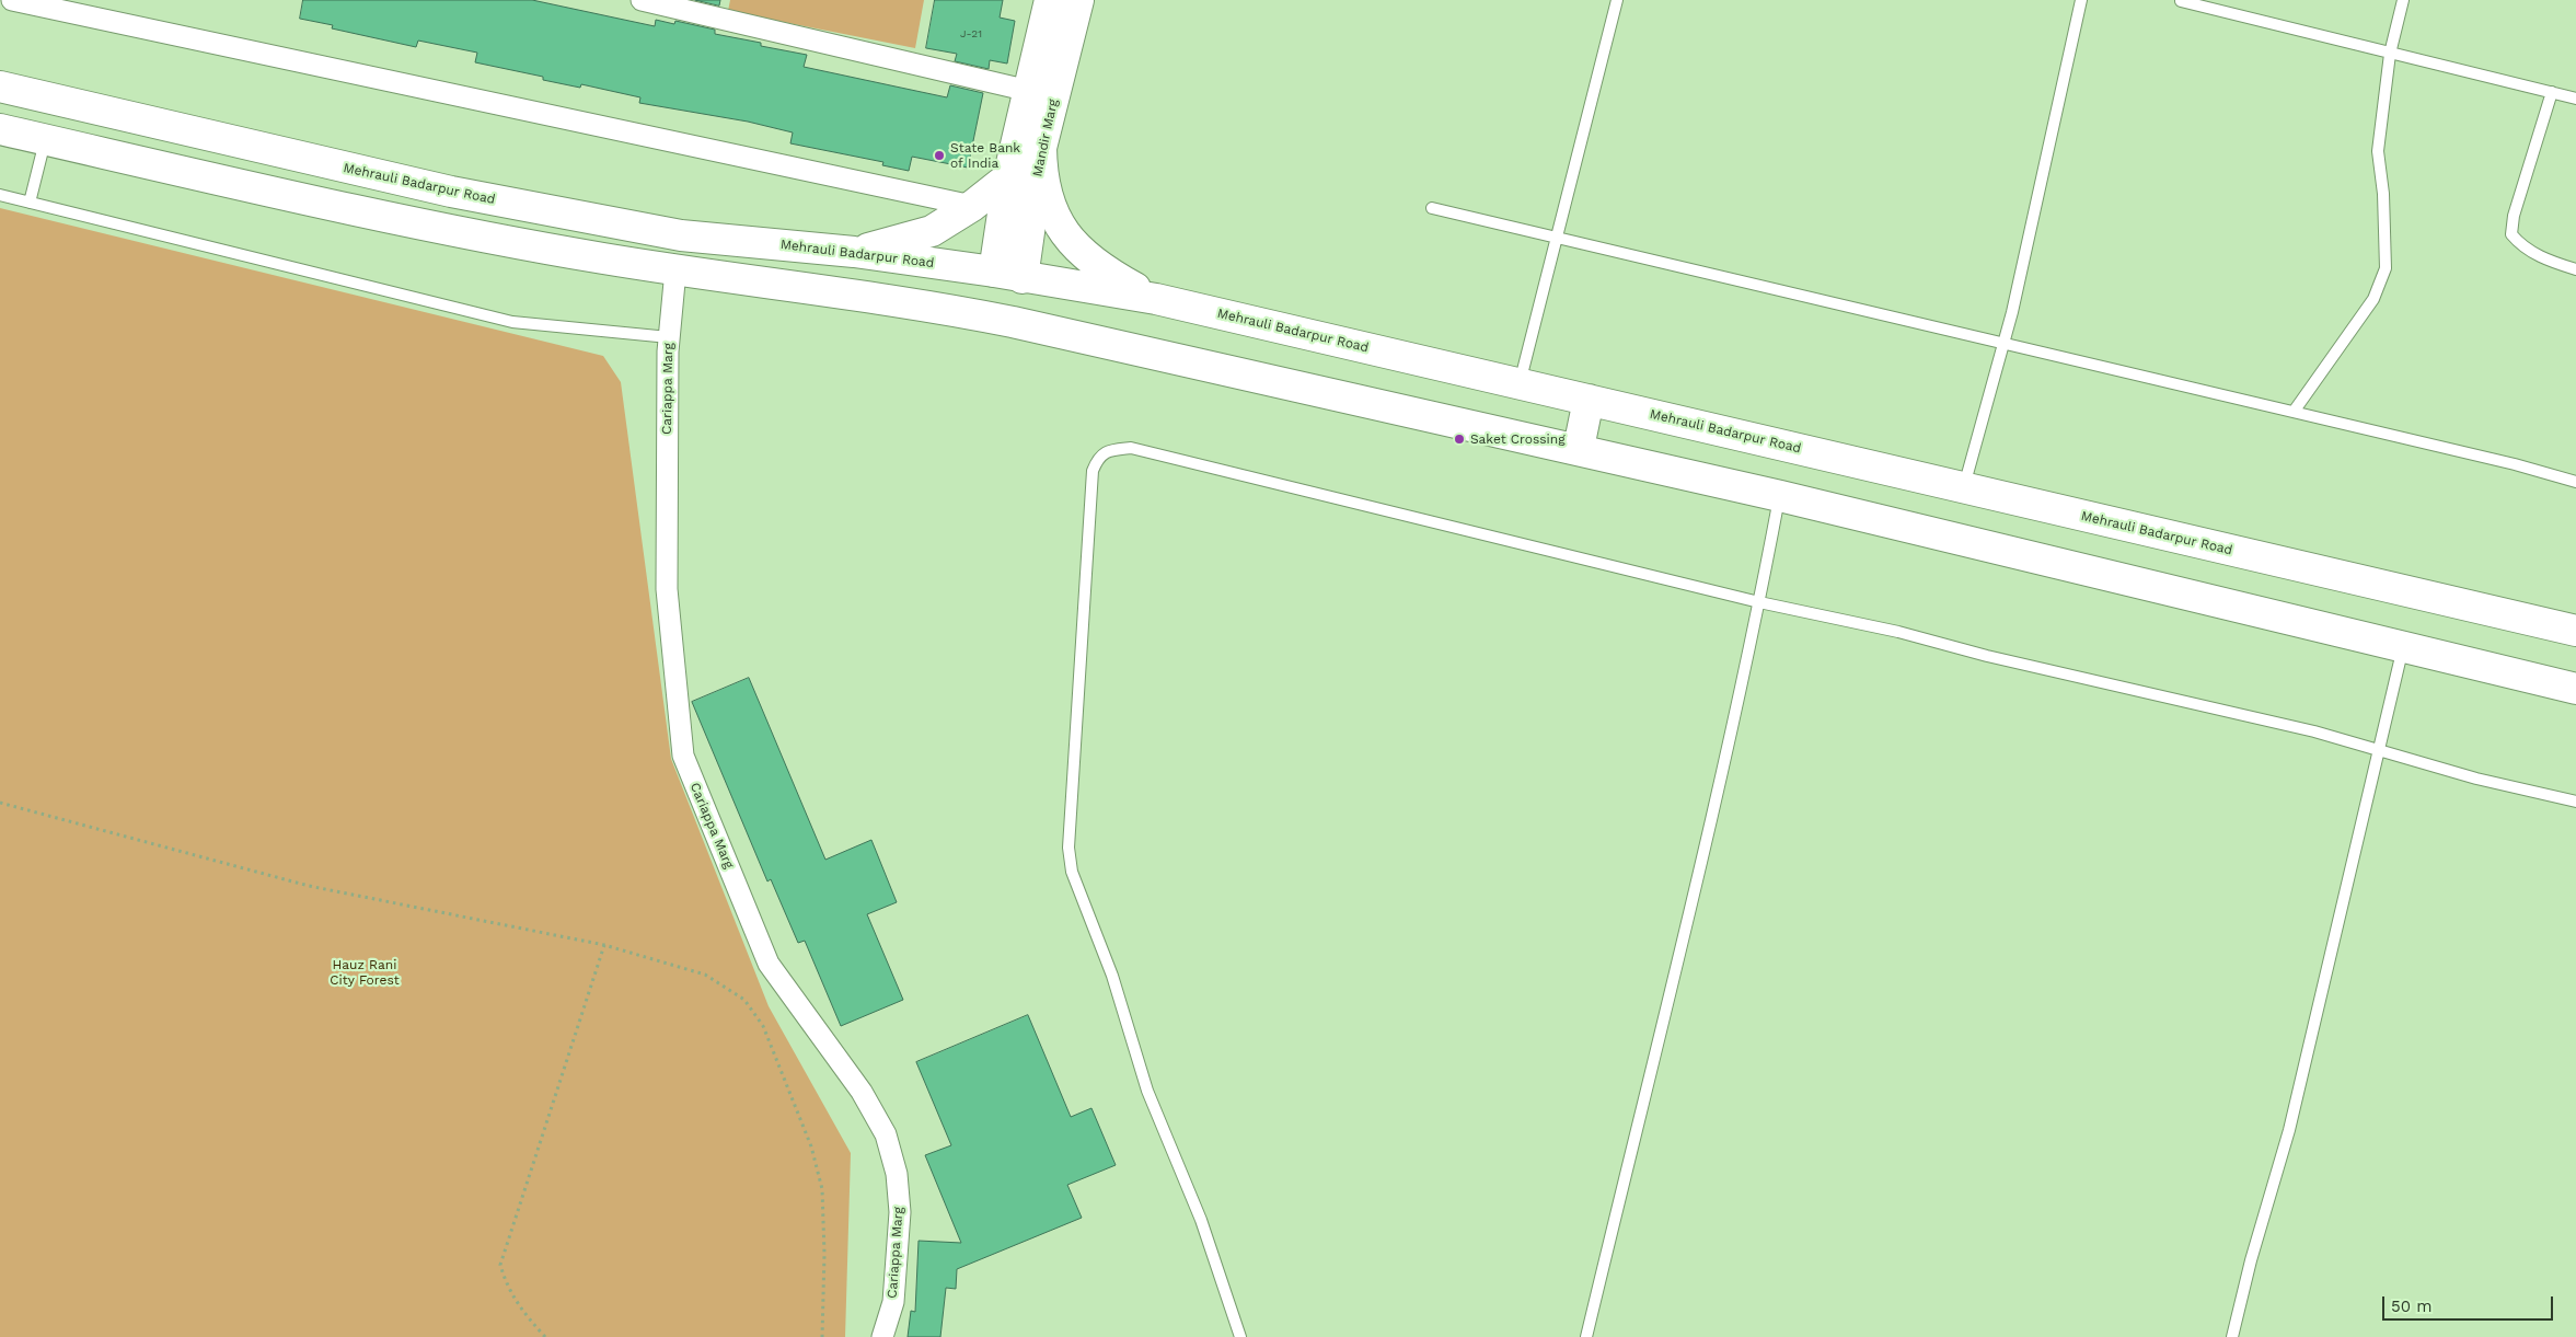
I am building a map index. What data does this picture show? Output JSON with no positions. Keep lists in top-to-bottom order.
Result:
{
  "streets": {
    "main road": ["Mandir Marg", "Mehrauli Badarpur Road"],
    "street": ["Cariappa Marg"]
  },
  "crossings": [
    ["Mandir Marg", "Mehrauli Badarpur Road"]
  ],
  "parks": ["Hauz Rani City Forest"],
  "places": ["State Bank of India", "Saket Crossing"],
  "house_numbers": ["J-21"],
  "scale_bar": "50 m"
}
